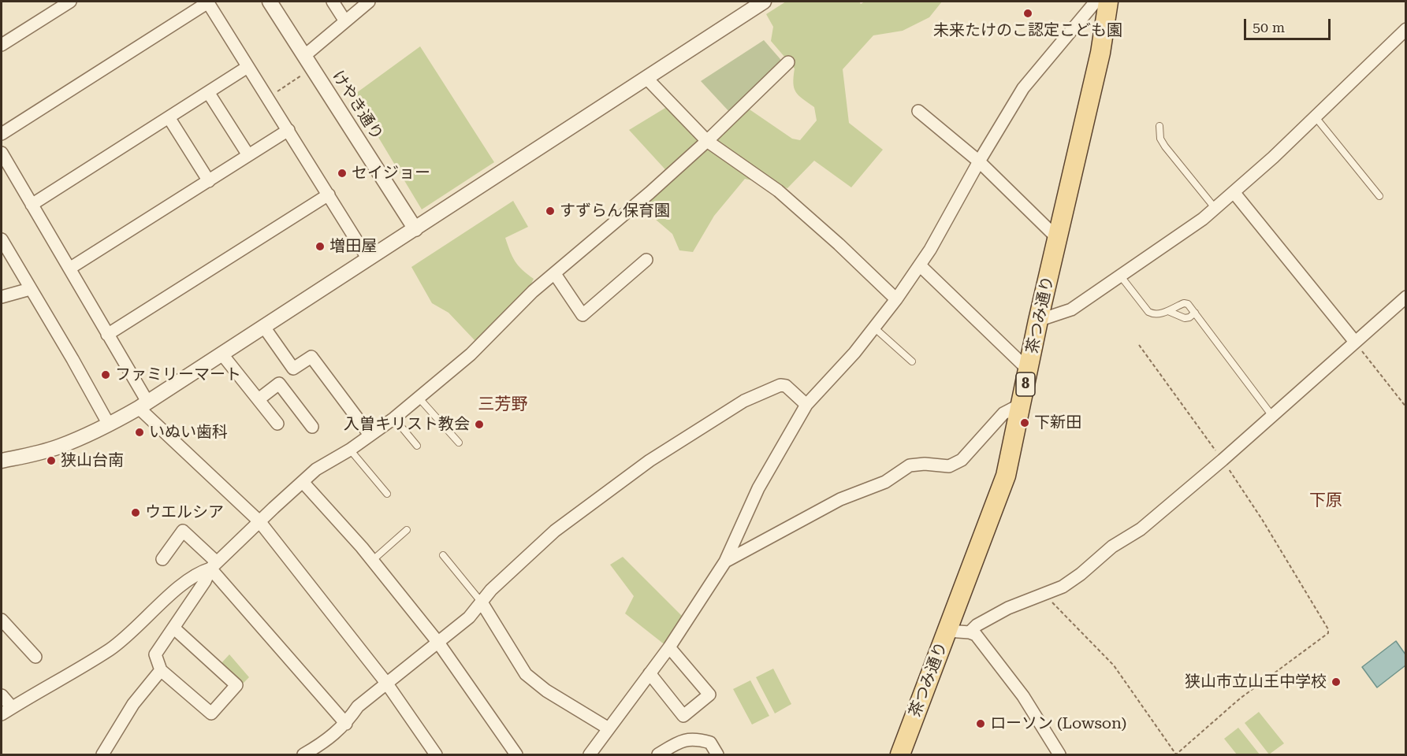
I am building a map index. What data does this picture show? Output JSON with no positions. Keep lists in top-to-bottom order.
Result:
{
  "streets": {
    "main road": ["茶つみ通り", "8"],
    "street": ["けやき通り"]
  },
  "districts": ["三芳野", "下原"],
  "places": [
    "未来たけのこ認定こども園",
    "セイジョー",
    "すずらん保育園",
    "増田屋",
    "ファミリーマート",
    "下新田",
    "入曽キリスト教会",
    "いぬい歯科",
    "狭山台南",
    "ウエルシア",
    "狭山市立山王中学校",
    "ローソン (Lowson)"
  ],
  "scale_bar": "50 m"
}
